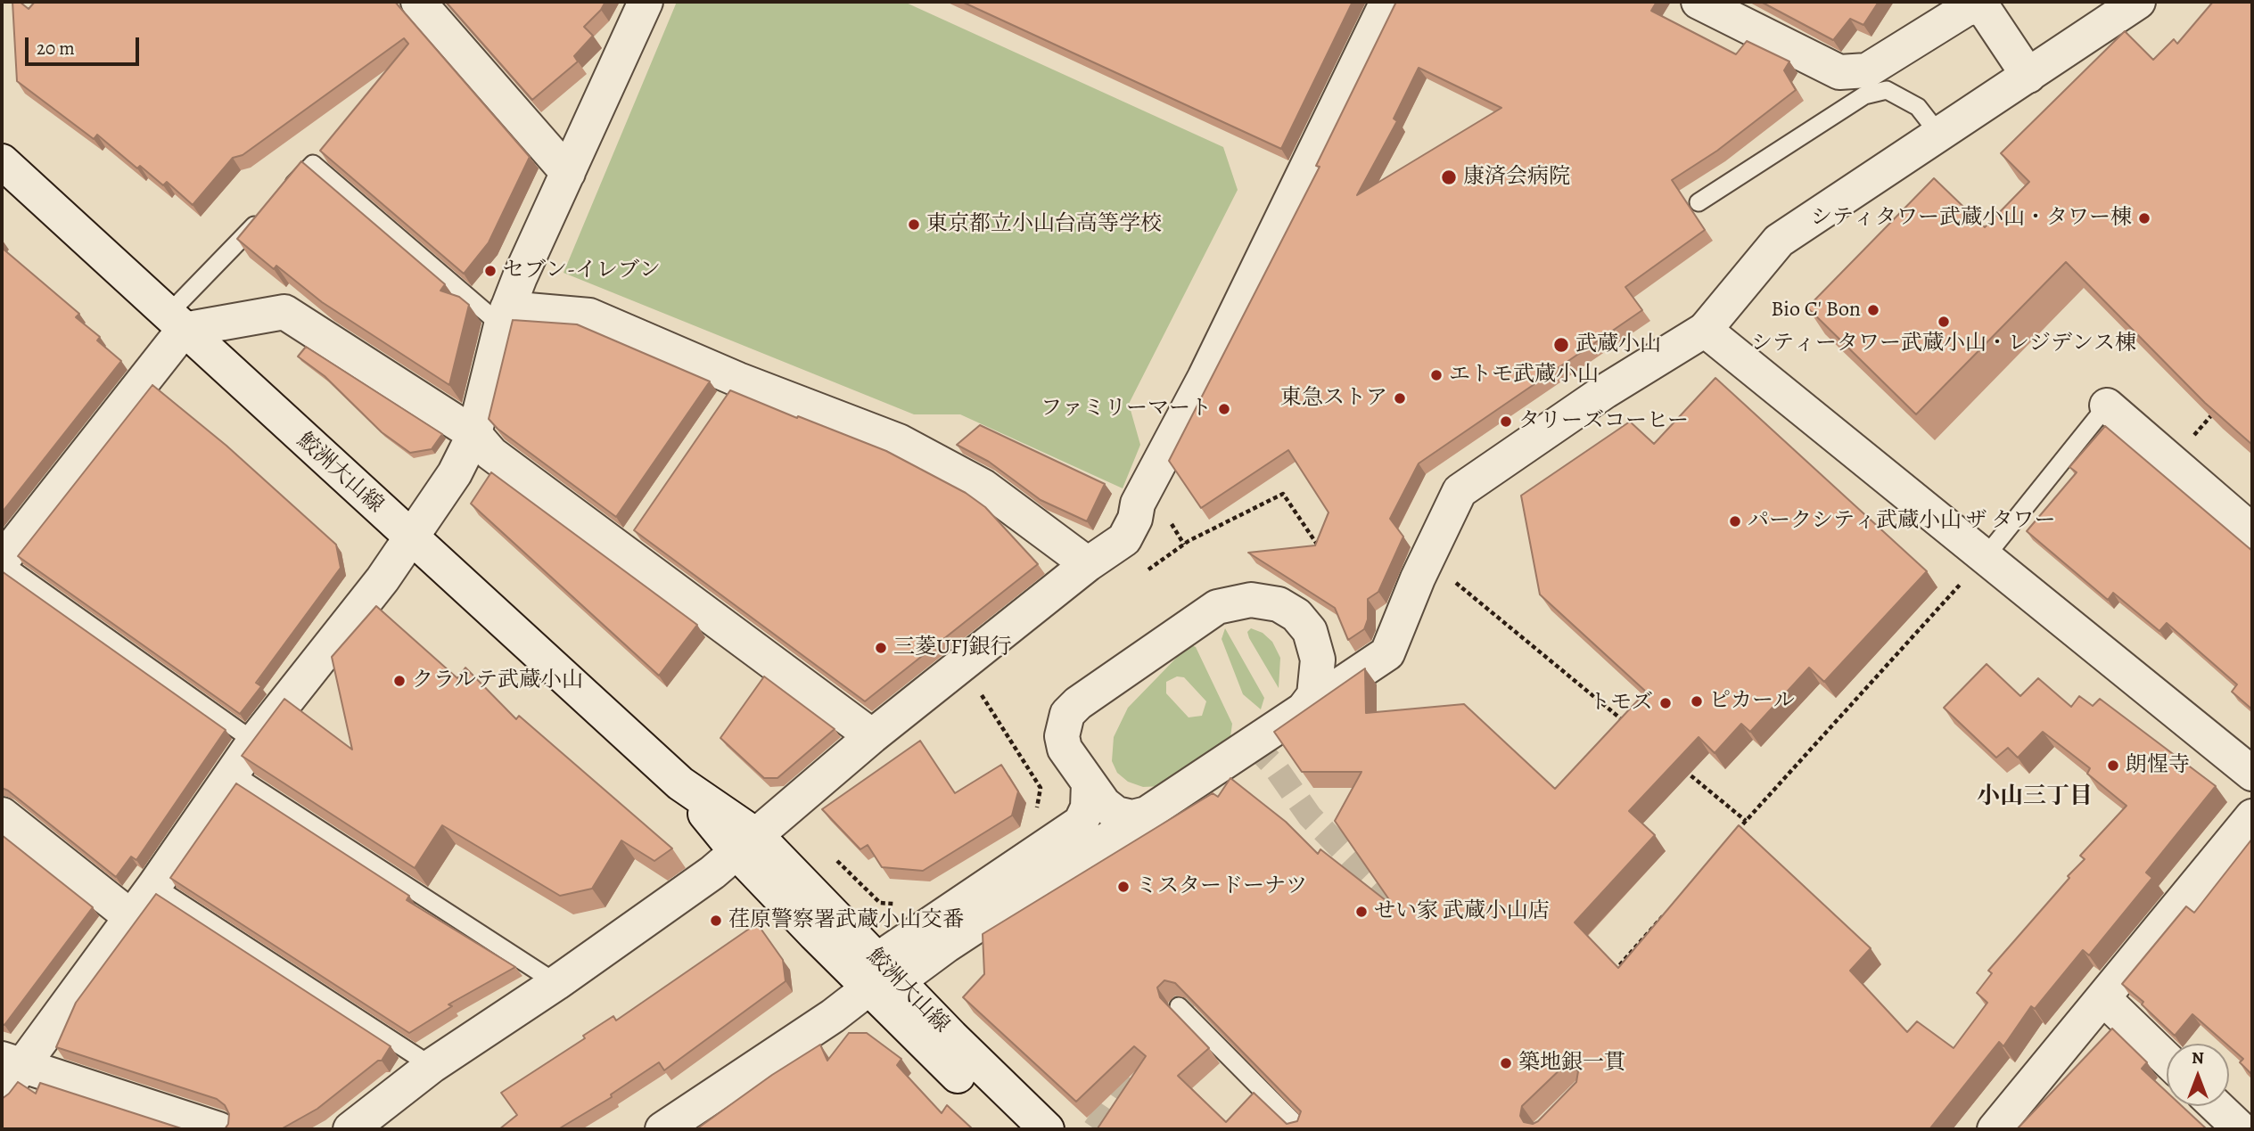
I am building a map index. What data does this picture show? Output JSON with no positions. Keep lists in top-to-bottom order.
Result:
{
  "streets": {
    "street": ["鮫洲大山線"]
  },
  "districts": ["小山三丁目"],
  "places": [
    "康済会病院",
    "シティタワー武蔵小山・タワー棟",
    "東京都立小山台高等学校",
    "セブン-イレブン",
    "Bio C' Bon",
    "シティータワー武蔵小山・レジデンス棟",
    "武蔵小山",
    "エトモ武蔵小山",
    "東急ストア",
    "ファミリーマート",
    "タリーズコーヒー",
    "パークシティ武蔵小山 ザ タワー",
    "三菱UFJ銀行",
    "クラルテ武蔵小山",
    "ピカール",
    "トモズ",
    "朗惺寺",
    "ミスタードーナツ",
    "せい家 武蔵小山店",
    "荏原警察署武蔵小山交番",
    "築地銀一貫"
  ],
  "scale_bar": "20 m",
  "north": "top"
}
